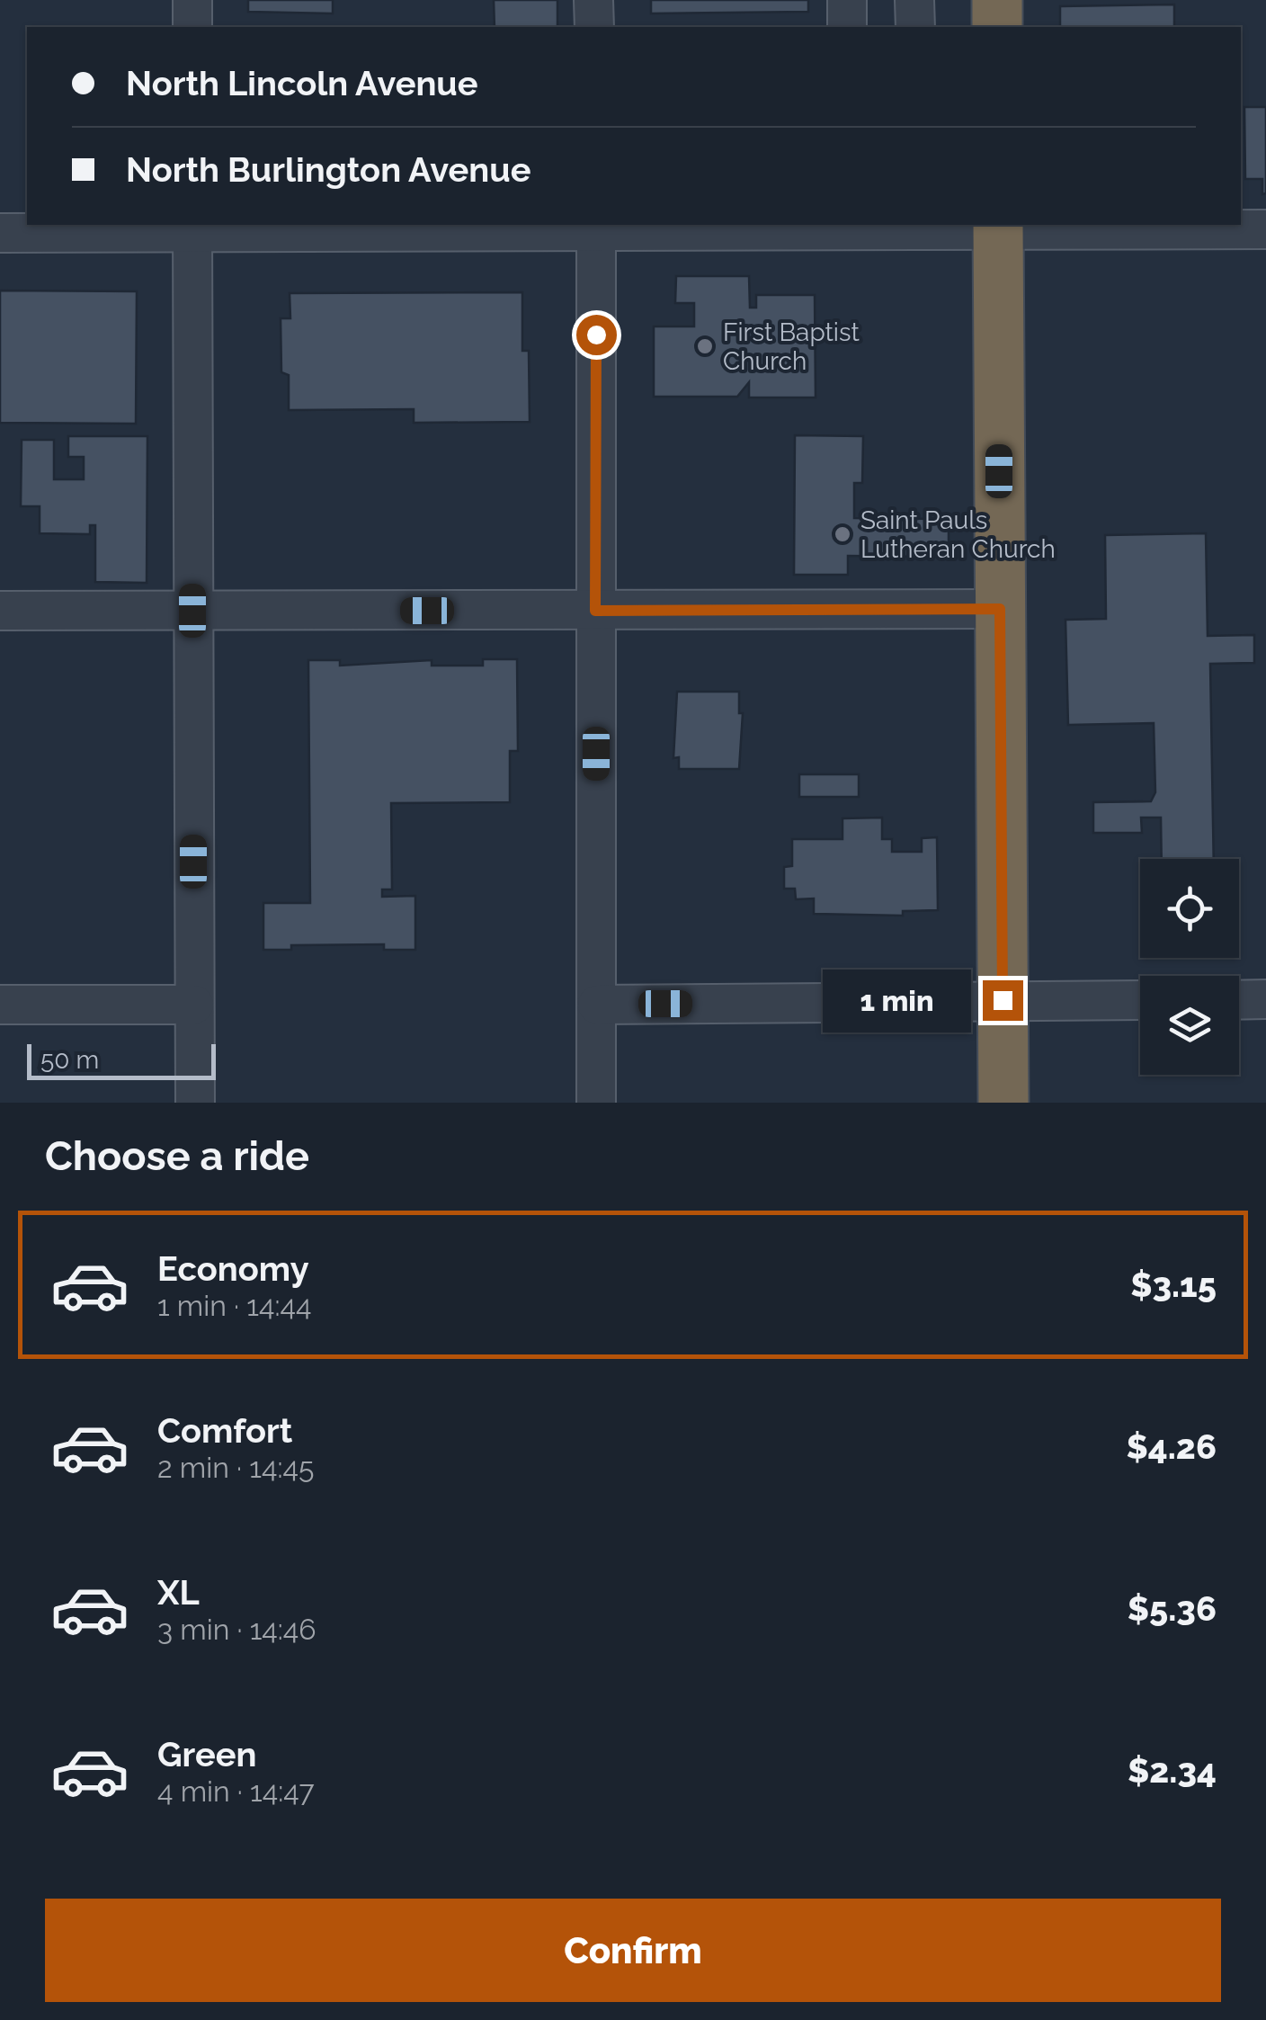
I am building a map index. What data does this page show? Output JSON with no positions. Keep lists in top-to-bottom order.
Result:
{
  "places": ["First Baptist Church", "Saint Pauls Lutheran Church"],
  "scale_bar": "50 m",
  "page": {
    "banner": ["North Lincoln Avenue", "North Burlington Avenue"],
    "bubble": "1 min",
    "scale": "50 m",
    "heading": "Choose a ride",
    "list": [
      {
        "name": "Economy",
        "note": "1 min · 14:44",
        "value": "$3.15"
      },
      {
        "name": "Comfort",
        "note": "2 min · 14:45",
        "value": "$4.26"
      },
      {
        "name": "XL",
        "note": "3 min · 14:46",
        "value": "$5.36"
      },
      {
        "name": "Green",
        "note": "4 min · 14:47",
        "value": "$2.34"
      }
    ],
    "buttons": "Confirm"
  }
}
